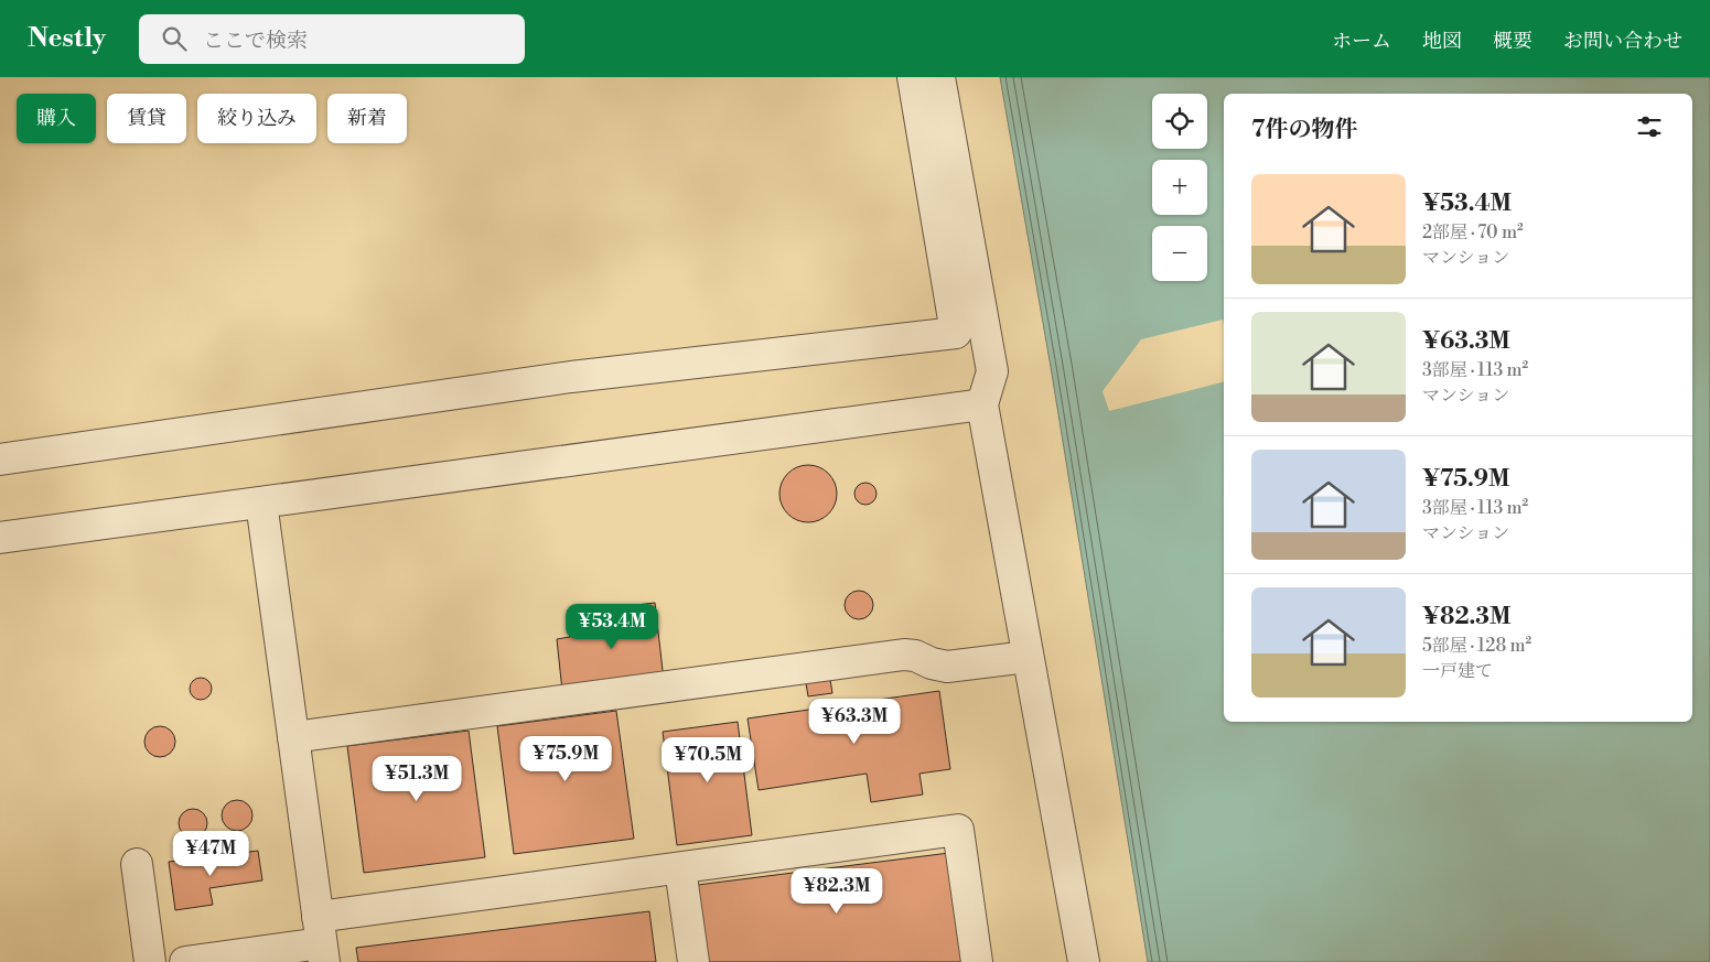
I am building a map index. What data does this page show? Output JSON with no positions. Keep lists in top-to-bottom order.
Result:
{
  "page": {
    "header": "Nestly",
    "search": "ここで検索",
    "nav": [
      "ホーム",
      "地図",
      "概要",
      "お問い合わせ"
    ],
    "map_buttons": ["+", "−"],
    "chip": [
      "購入",
      "賃貸",
      "絞り込み",
      "新着"
    ],
    "heading": "7件の物件",
    "list": [
      {
        "name": "¥53.4M",
        "note": "2部屋 · 70 m² · マンション"
      },
      {
        "name": "¥63.3M",
        "note": "3部屋 · 113 m² · マンション"
      },
      {
        "name": "¥75.9M",
        "note": "3部屋 · 113 m² · マンション"
      },
      {
        "name": "¥82.3M",
        "note": "5部屋 · 128 m² · 一戸建て"
      }
    ],
    "price": [
      "¥53.4M",
      "¥63.3M",
      "¥75.9M",
      "¥70.5M",
      "¥51.3M",
      "¥47M",
      "¥82.3M"
    ]
  }
}
